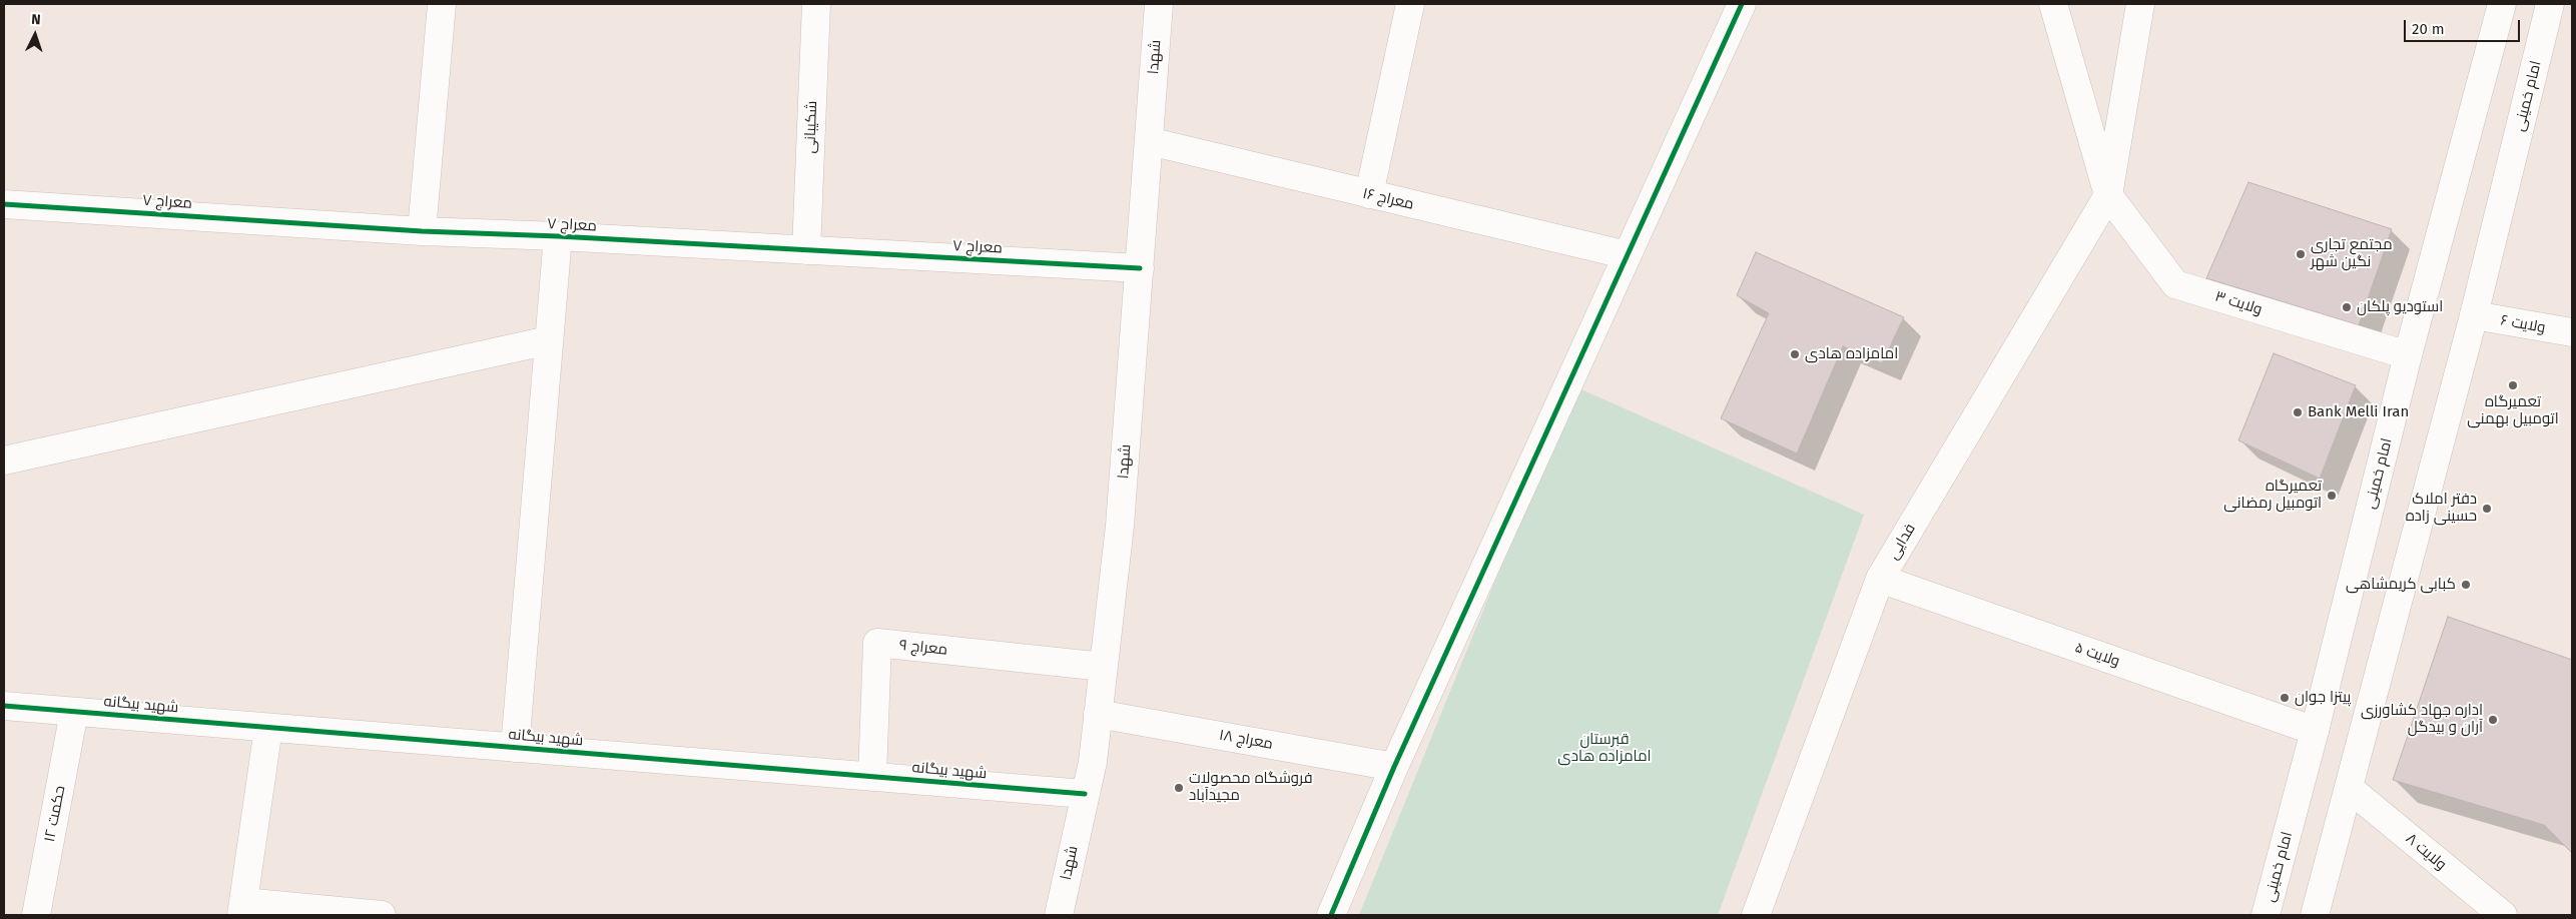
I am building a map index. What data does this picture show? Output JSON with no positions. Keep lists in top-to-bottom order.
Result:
{
  "streets": {
    "street": [
      "شهدا",
      "امام خمینی",
      "شکیبانی",
      "معراج ۱۶",
      "معراج ۷",
      "ولایت ۳",
      "ولایت ۶",
      "فدایی",
      "معراج ۹",
      "ولایت ۵",
      "شهید بیگانه",
      "معراج ۱۸",
      "حکمت ۱۲",
      "ولایت ۸"
    ]
  },
  "crossings": [
    ["شهدا", "معراج ۱۶"],
    ["شهدا", "معراج ۷"],
    ["شهدا", "معراج ۹"],
    ["شهدا", "شهید بیگانه"],
    ["شهدا", "معراج ۱۸"],
    ["امام خمینی", "ولایت ۳"],
    ["امام خمینی", "ولایت ۶"],
    ["امام خمینی", "ولایت ۵"],
    ["امام خمینی", "ولایت ۸"],
    ["شکیبانی", "معراج ۷"],
    ["ولایت ۳", "فدایی"],
    ["فدایی", "ولایت ۵"],
    ["معراج ۹", "شهید بیگانه"],
    ["شهید بیگانه", "حکمت ۱۲"]
  ],
  "parks": ["قبرستان امامزاده هادی"],
  "places": [
    "مجتمع تجاری نگین شهر",
    "استودیو پلکان",
    "امامزاده هادی",
    "تعمیرگاه اتومبیل بهمنی",
    "Bank Melli Iran",
    "تعمیرگاه اتومبیل رمضانی",
    "دفتر املاک حسینی زاده",
    "کبابی کریمشاهی",
    "پیتزا جوان",
    "اداره جهاد کشاورزی آران و بیدگل",
    "فروشگاه محصولات مجیدآباد"
  ],
  "scale_bar": "20 m",
  "north": "top"
}
